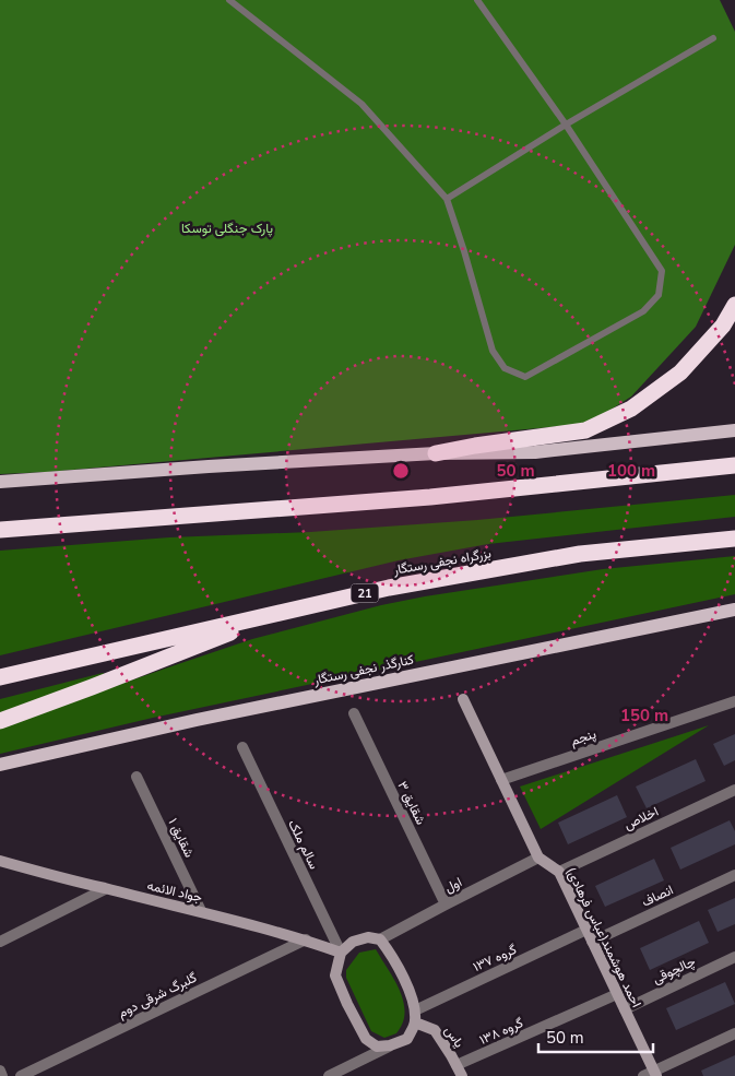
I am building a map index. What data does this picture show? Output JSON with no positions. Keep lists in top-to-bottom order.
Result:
{
  "streets": {
    "highway": ["بزرگراه نجفی رستگار", "21"],
    "main road": ["کنارگذر نجفی رستگار"],
    "street": [
      "پنجم",
      "شقایق ۳",
      "اخلاص",
      "شقایق ۱",
      "سالم ملک",
      "اول",
      "جواد الائمه",
      "انصاف",
      "احمد هوشمند(عباس فرهادی)",
      "گروه ۱۳۷",
      "چالچوقی",
      "گلبرگ شرقی دوم",
      "گروه ۱۳۸",
      "یاس"
    ]
  },
  "crossings": [
    ["شقایق ۳", "اول"],
    ["اخلاص", "احمد هوشمند(عباس فرهادی)"],
    ["شقایق ۱", "جواد الائمه"],
    ["سالم ملک", "جواد الائمه"],
    ["اول", "احمد هوشمند(عباس فرهادی)"],
    ["جواد الائمه", "گلبرگ شرقی دوم"],
    ["انصاف", "احمد هوشمند(عباس فرهادی)"],
    ["احمد هوشمند(عباس فرهادی)", "گروه ۱۳۷"],
    ["احمد هوشمند(عباس فرهادی)", "چالچوقی"],
    ["احمد هوشمند(عباس فرهادی)", "گروه ۱۳۸"],
    ["گروه ۱۳۷", "یاس"],
    ["گروه ۱۳۸", "یاس"]
  ],
  "parks": ["پارک جنگلی توسکا"],
  "scale_bar": "50 m",
  "rings": ["50 m", "100 m", "150 m"]
}
